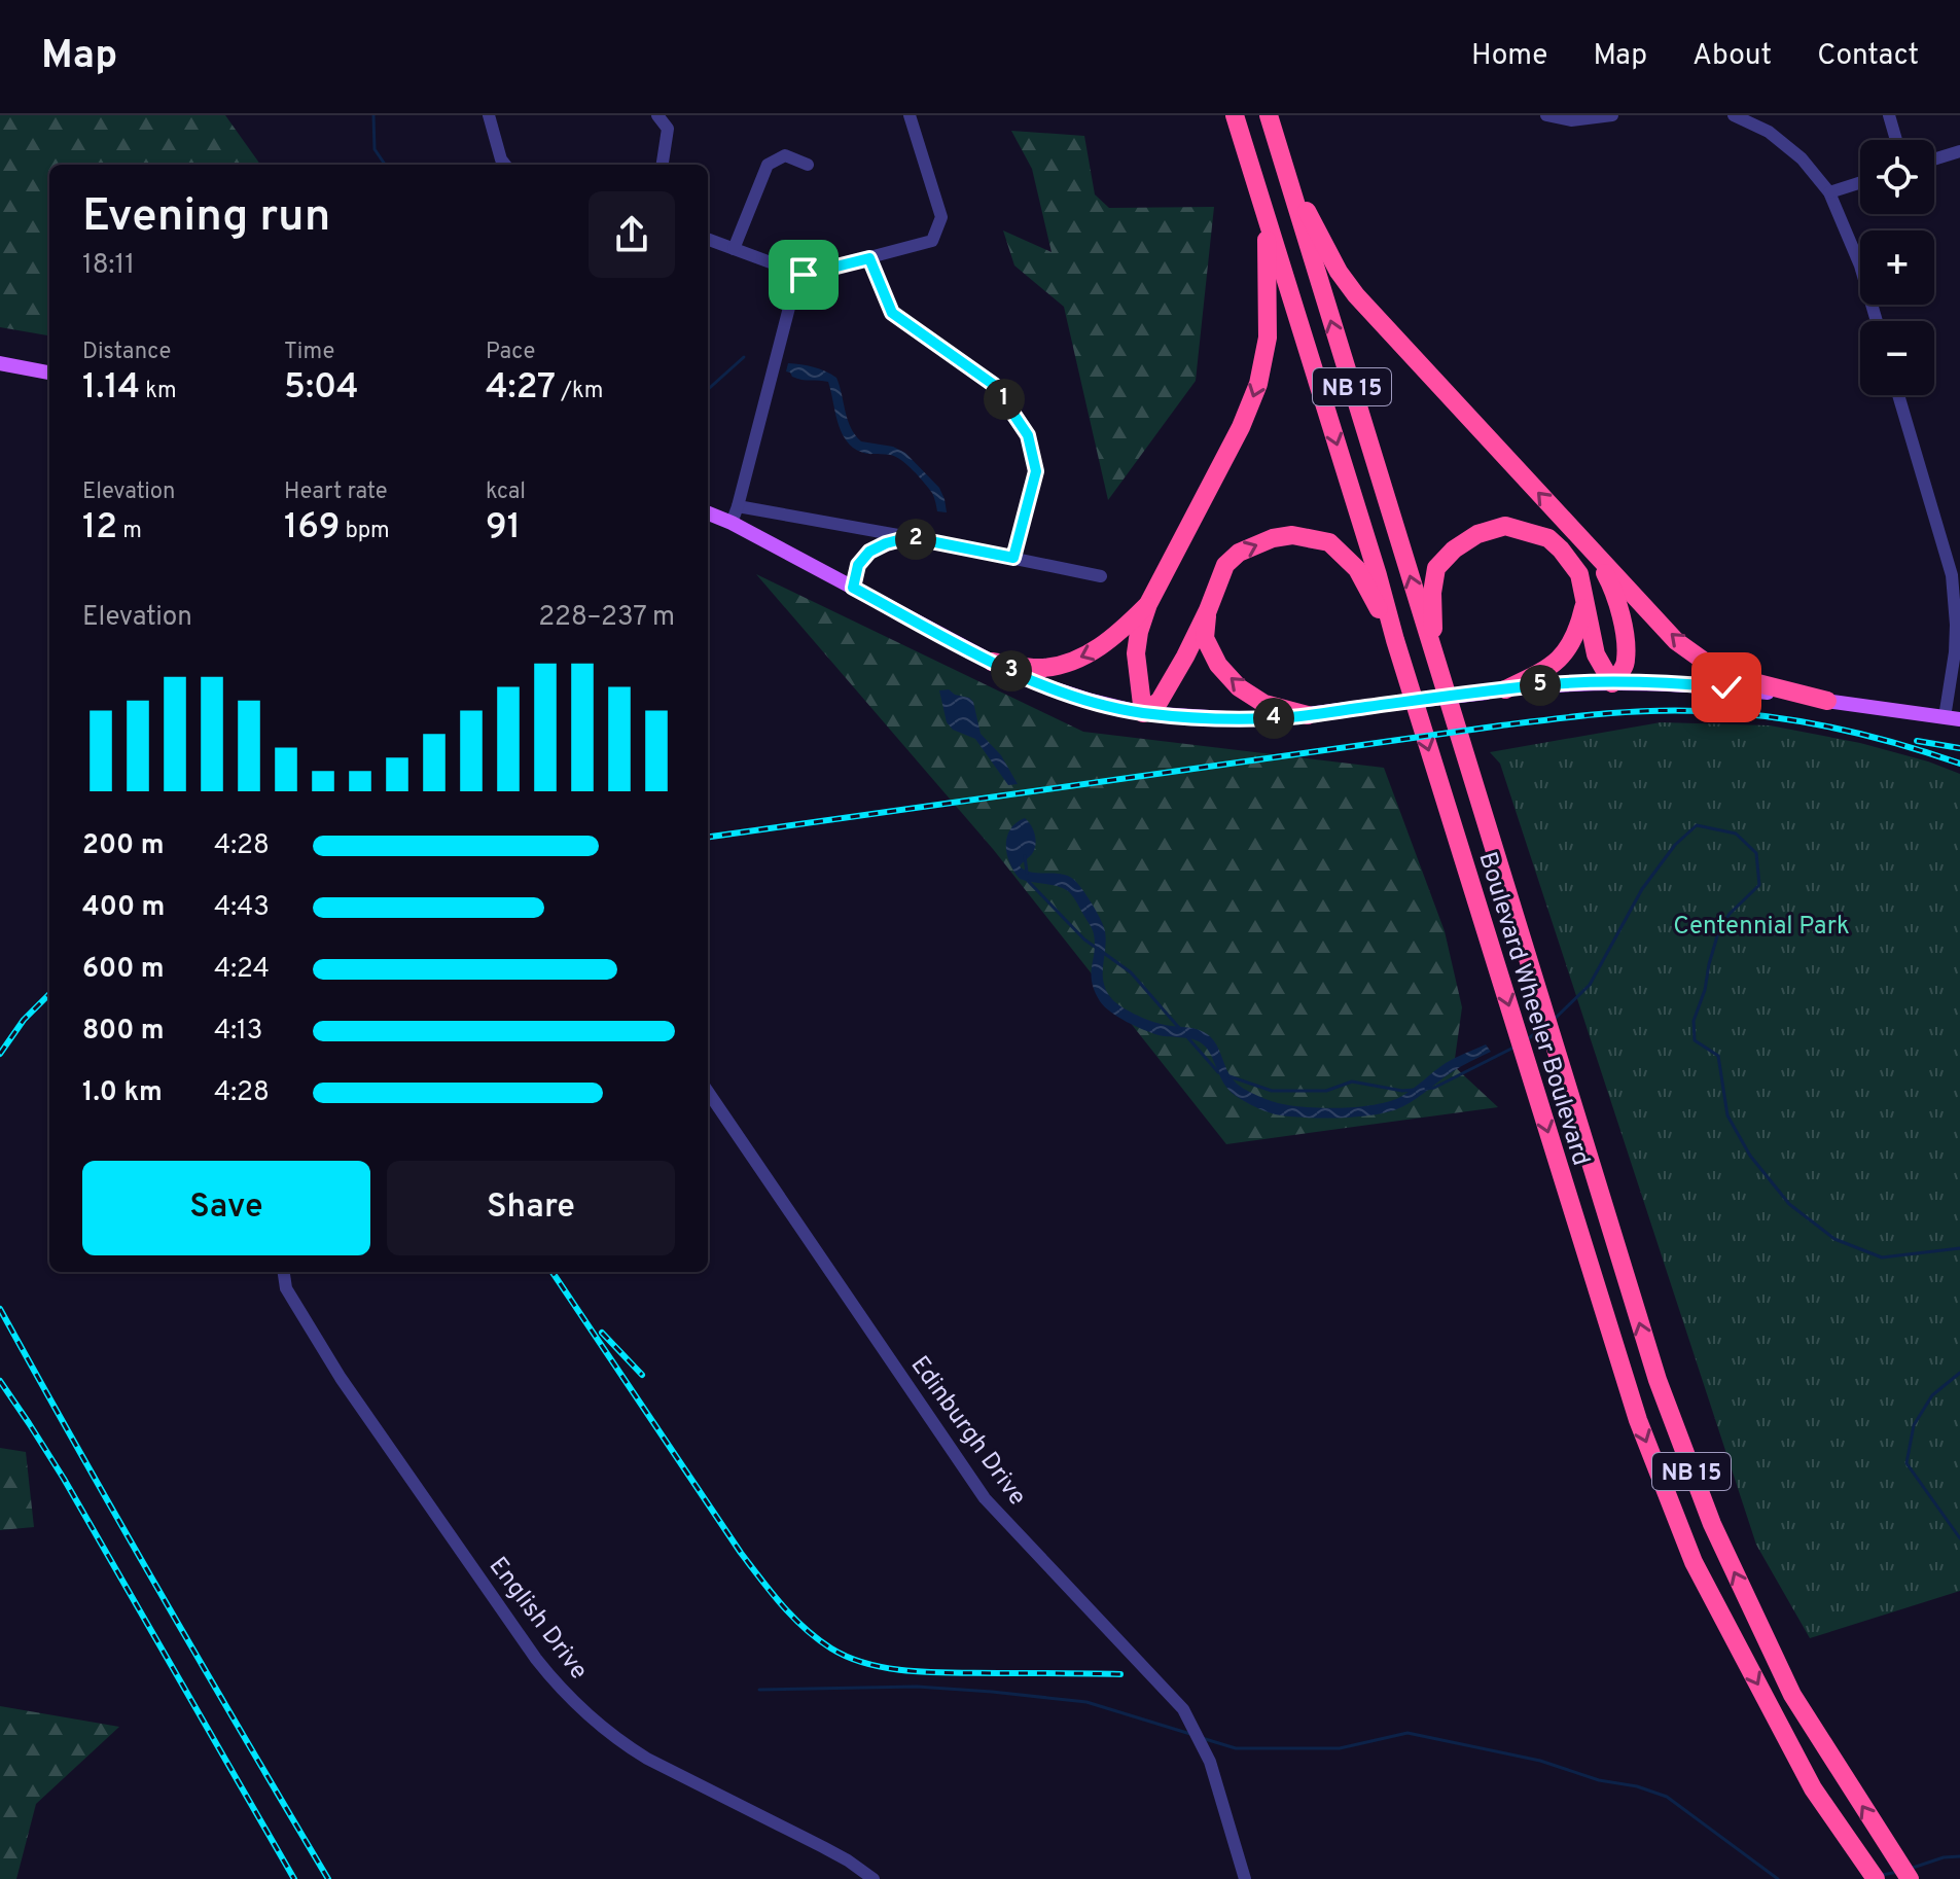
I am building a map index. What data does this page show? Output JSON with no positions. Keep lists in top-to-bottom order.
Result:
{
  "streets": {
    "highway": ["NB 15", "Boulevard Wheeler Boulevard"],
    "street": ["Edinburgh Drive", "English Drive"]
  },
  "parks": ["Centennial Park"],
  "page": {
    "header": "Map",
    "nav": [
      "Home",
      "Map",
      "About",
      "Contact"
    ],
    "map_buttons": ["+", "−"],
    "heading": ["Evening run", "18:11"],
    "stats": [
      ["Distance", "1.14 km"],
      ["Time", "5:04"],
      ["Pace", "4:27 /km"],
      ["Elevation", "12 m"],
      ["Heart rate", "169 bpm"],
      ["kcal", "91"]
    ],
    "pins": [
      "1",
      "2",
      "3",
      "5",
      "4"
    ],
    "chart": ["Elevation", "228–237 m"],
    "list": [
      {
        "name": "200 m",
        "note": "4:28"
      },
      {
        "name": "400 m",
        "note": "4:43"
      },
      {
        "name": "600 m",
        "note": "4:24"
      },
      {
        "name": "800 m",
        "note": "4:13"
      },
      {
        "name": "1.0 km",
        "note": "4:28"
      }
    ],
    "buttons": ["Save", "Share"]
  }
}
